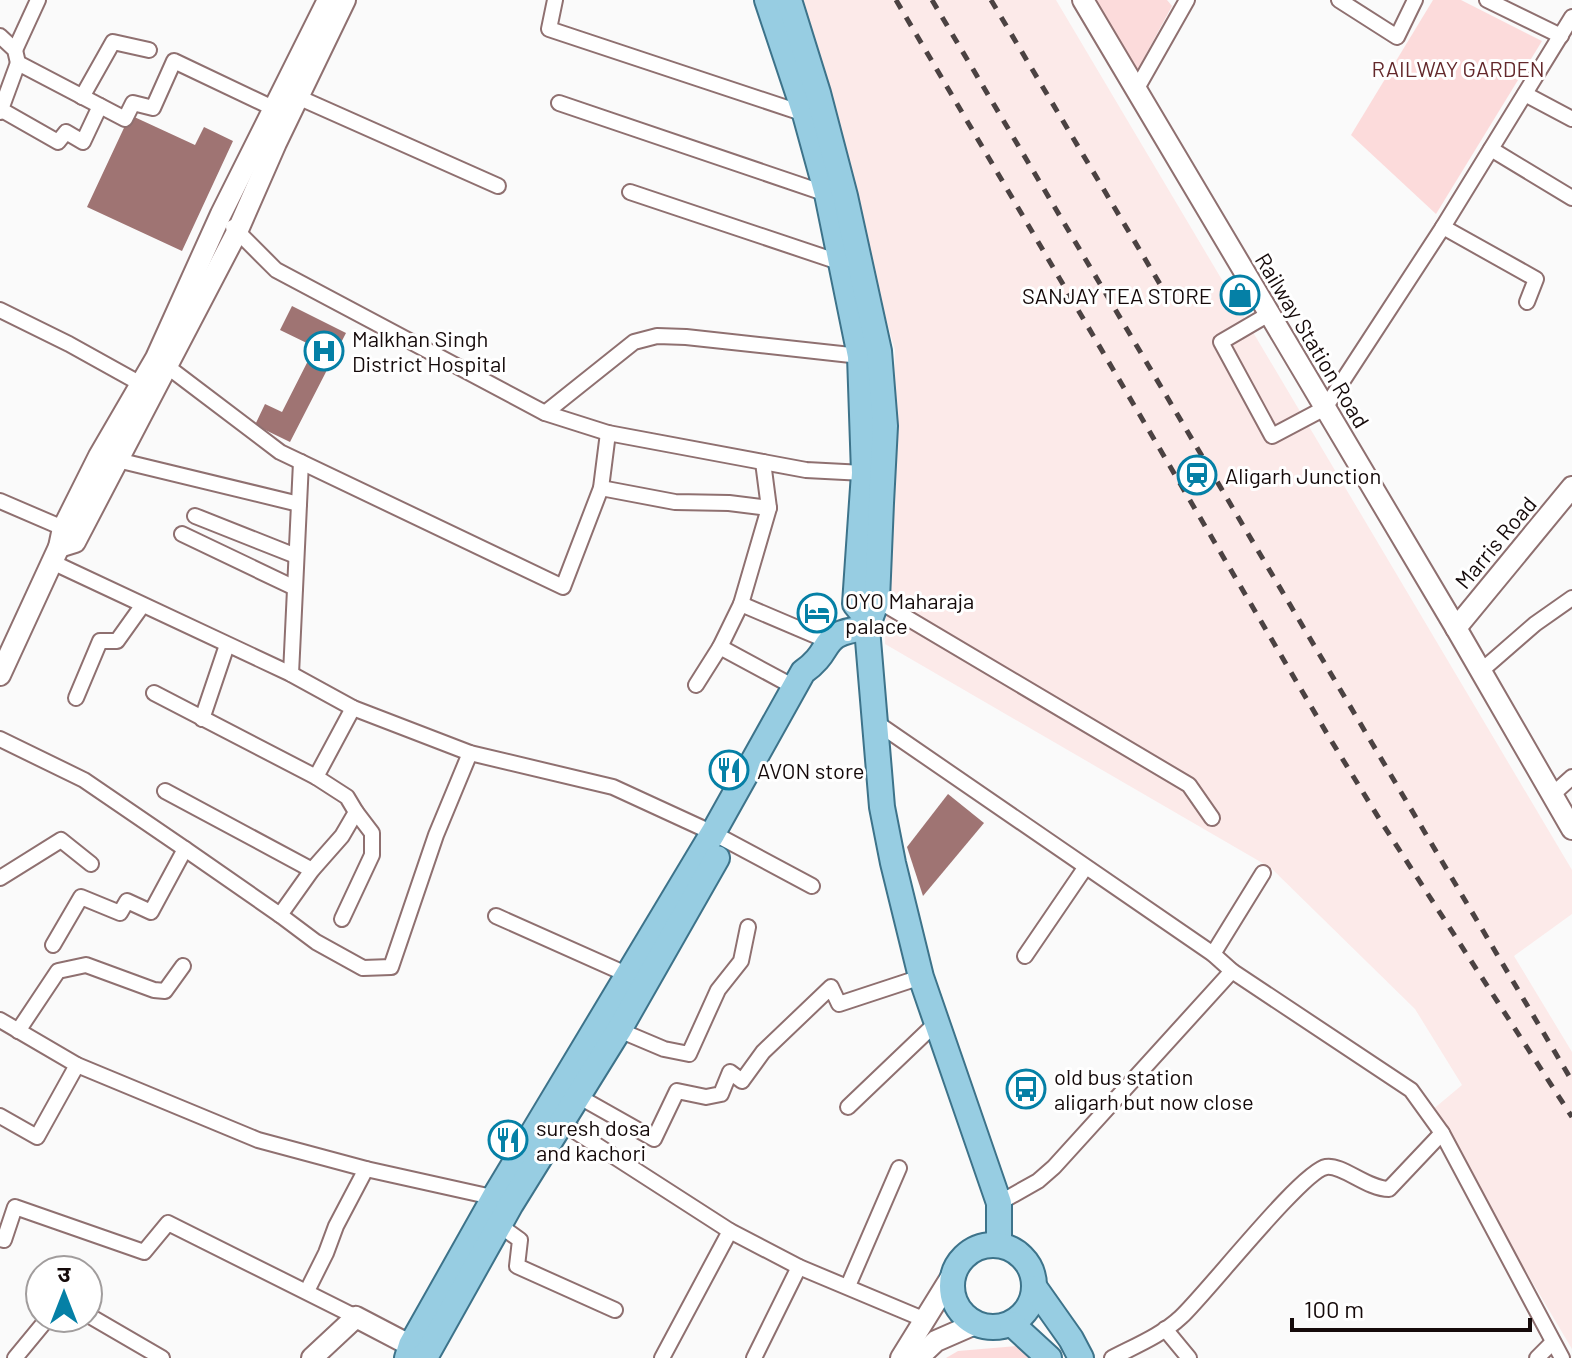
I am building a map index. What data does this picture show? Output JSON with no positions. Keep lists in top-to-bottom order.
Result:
{
  "streets": {
    "street": ["Railway Station Road", "Marris Road"]
  },
  "crossings": [
    ["Railway Station Road", "Marris Road"]
  ],
  "parks": ["RAILWAY GARDEN"],
  "places": {
    "shop": ["SANJAY TEA STORE"],
    "hospital": ["Malkhan Singh District Hospital"],
    "station": ["Aligarh Junction"],
    "hotel": ["OYO Maharaja palace"],
    "restaurant": ["AVON store", "suresh dosa and kachori"],
    "bus stop": ["old bus station aligarh but now close"]
  },
  "scale_bar": "100 m",
  "north": "top"
}
